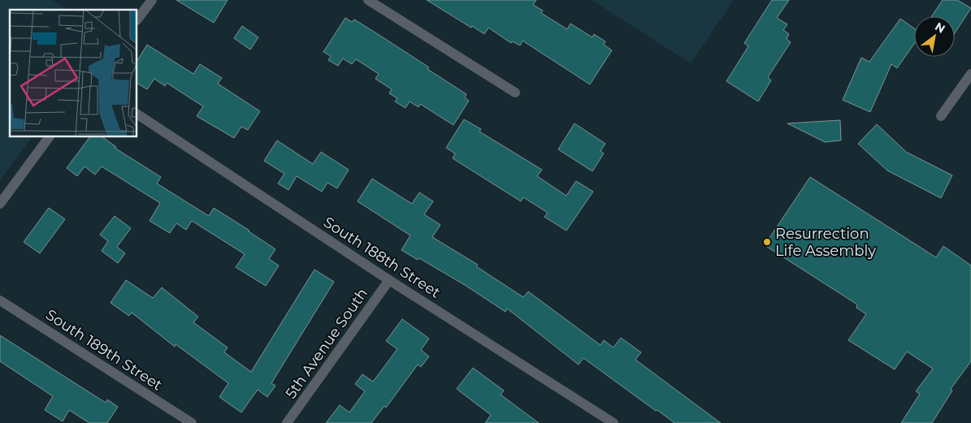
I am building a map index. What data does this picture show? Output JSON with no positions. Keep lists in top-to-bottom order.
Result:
{
  "streets": {
    "street": ["South 188th Street", "5th Avenue South", "South 189th Street"]
  },
  "crossings": [
    ["South 188th Street", "5th Avenue South"]
  ],
  "places": ["Resurrection Life Assembly"],
  "north": "top right"
}
